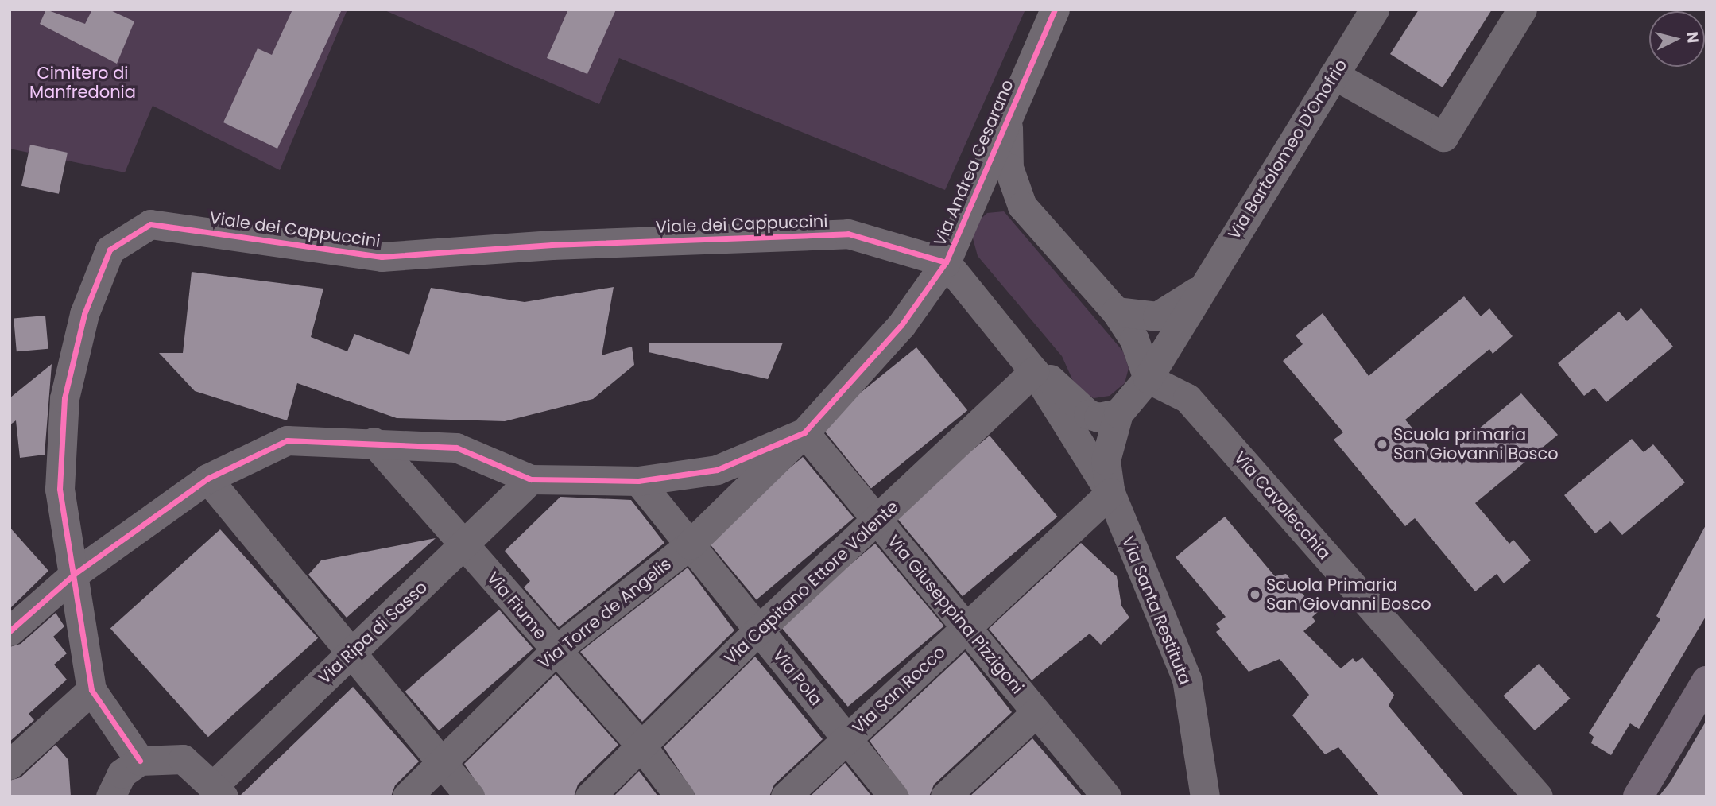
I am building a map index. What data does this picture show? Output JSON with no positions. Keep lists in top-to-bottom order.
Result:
{
  "streets": {
    "street": [
      "Via Bartolomeo D'Onofrio",
      "Via Andrea Cesarano",
      "Viale dei Cappuccini",
      "Via Cavolecchia",
      "Via Capitano Ettore Valente",
      "Via Fiume",
      "Via Santa Restituta",
      "Via Torre de Angelis",
      "Via Giuseppina Pizzigoni",
      "Via Ripa di Sasso",
      "Via Pola",
      "Via San Rocco"
    ]
  },
  "crossings": [
    ["Via Bartolomeo D'Onofrio", "Via Cavolecchia"],
    ["Via Andrea Cesarano", "Viale dei Cappuccini"],
    ["Via Andrea Cesarano", "Via Fiume"],
    ["Via Andrea Cesarano", "Via Torre de Angelis"],
    ["Via Andrea Cesarano", "Via Giuseppina Pizzigoni"],
    ["Via Andrea Cesarano", "Via Ripa di Sasso"],
    ["Via Andrea Cesarano", "Via Pola"],
    ["Via Capitano Ettore Valente", "Via Fiume"],
    ["Via Capitano Ettore Valente", "Via Giuseppina Pizzigoni"],
    ["Via Capitano Ettore Valente", "Via Pola"],
    ["Via Fiume", "Via Torre de Angelis"],
    ["Via Fiume", "Via Ripa di Sasso"],
    ["Via Santa Restituta", "Via San Rocco"],
    ["Via Torre de Angelis", "Via Giuseppina Pizzigoni"],
    ["Via Torre de Angelis", "Via Pola"],
    ["Via Giuseppina Pizzigoni", "Via San Rocco"],
    ["Via Pola", "Via San Rocco"]
  ],
  "parks": ["Cimitero di Manfredonia"],
  "places": ["Scuola primaria San Giovanni Bosco", "Scuola Primaria San Giovanni Bosco"],
  "north": "right"
}
